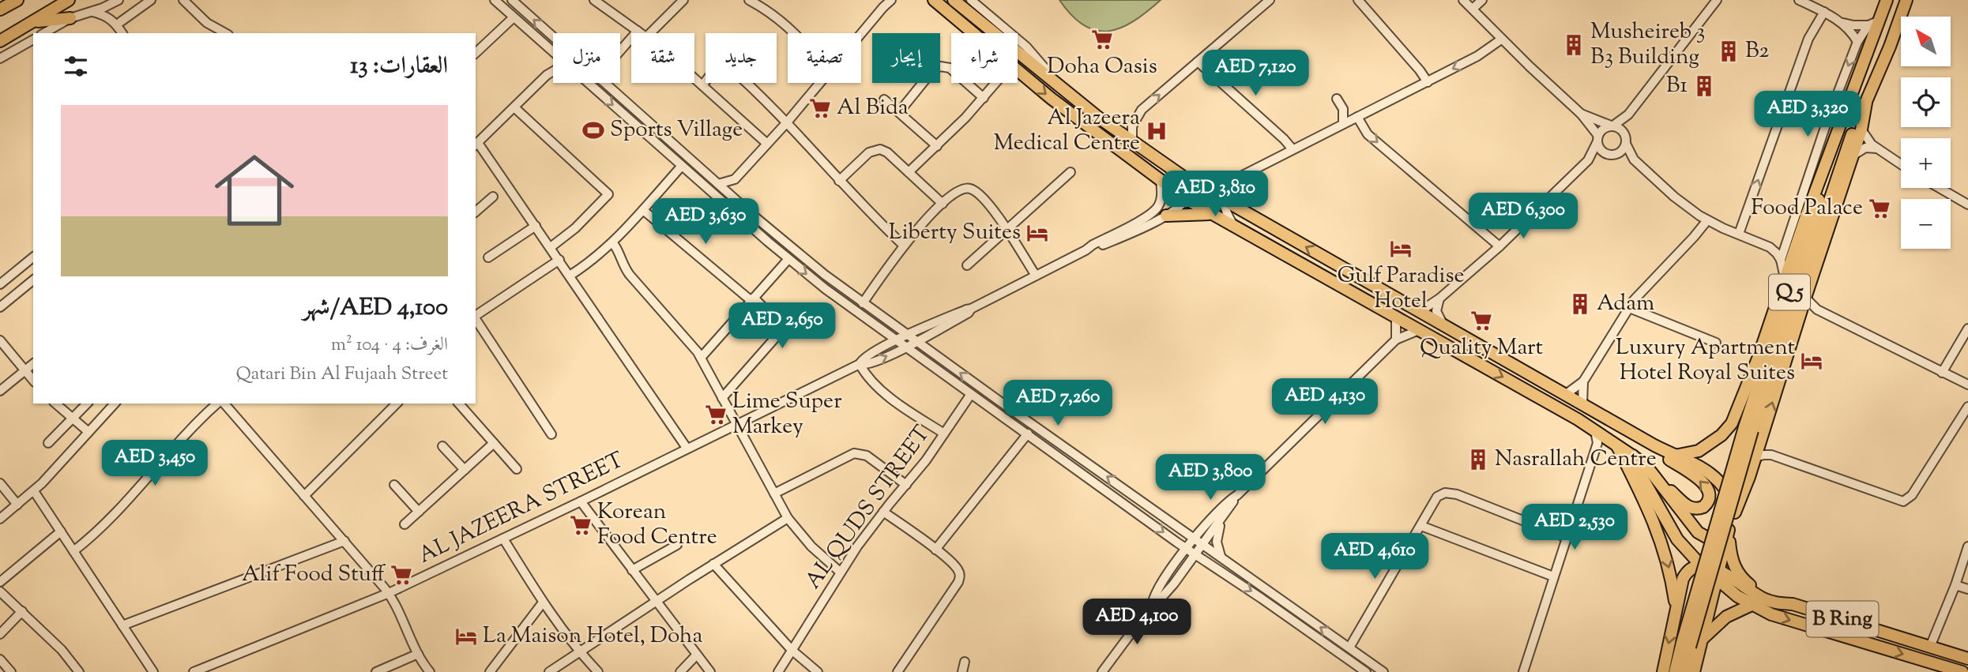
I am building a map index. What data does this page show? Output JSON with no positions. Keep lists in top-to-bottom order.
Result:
{
  "streets": {
    "main road": ["Q5", "B Ring"],
    "street": ["AL QUDS STREET", "AL JAZEERA STREET"]
  },
  "places": {
    "supermarket": [
      "Doha Oasis",
      "Al Bida",
      "Food Palace",
      "Quality Mart",
      "Lime Super Markey",
      "Korean Food Centre",
      "Alif Food Stuff"
    ],
    "building": [
      "Musheireb 3 B3 Building",
      "B2",
      "B1",
      "Adam",
      "Nasrallah Centre"
    ],
    "sports": ["Sports Village"],
    "hospital": ["Al Jazeera Medical Centre"],
    "hotel": [
      "Liberty Suites",
      "Gulf Paradise Hotel",
      "Luxury Apartment Hotel Royal Suites",
      "La Maison Hotel, Doha"
    ]
  },
  "north": "top left",
  "page": {
    "map_buttons": ["+", "−"],
    "chip": [
      "شراء",
      "إيجار",
      "تصفية",
      "جديد",
      "شقة",
      "منزل"
    ],
    "heading": "العقارات: 13",
    "price": [
      "AED 7,120",
      "AED 3,320",
      "AED 3,810",
      "AED 6,300",
      "AED 3,630",
      "AED 2,650",
      "AED 4,130",
      "AED 7,260",
      "AED 3,450",
      "AED 3,800",
      "AED 2,530",
      "AED 4,610",
      "AED 4,100"
    ],
    "list": [
      {
        "name": "AED 4,100/شهر",
        "note": "الغرف: 4 · 104 m² · Qatari Bin Al Fujaah Street"
      }
    ]
  }
}
